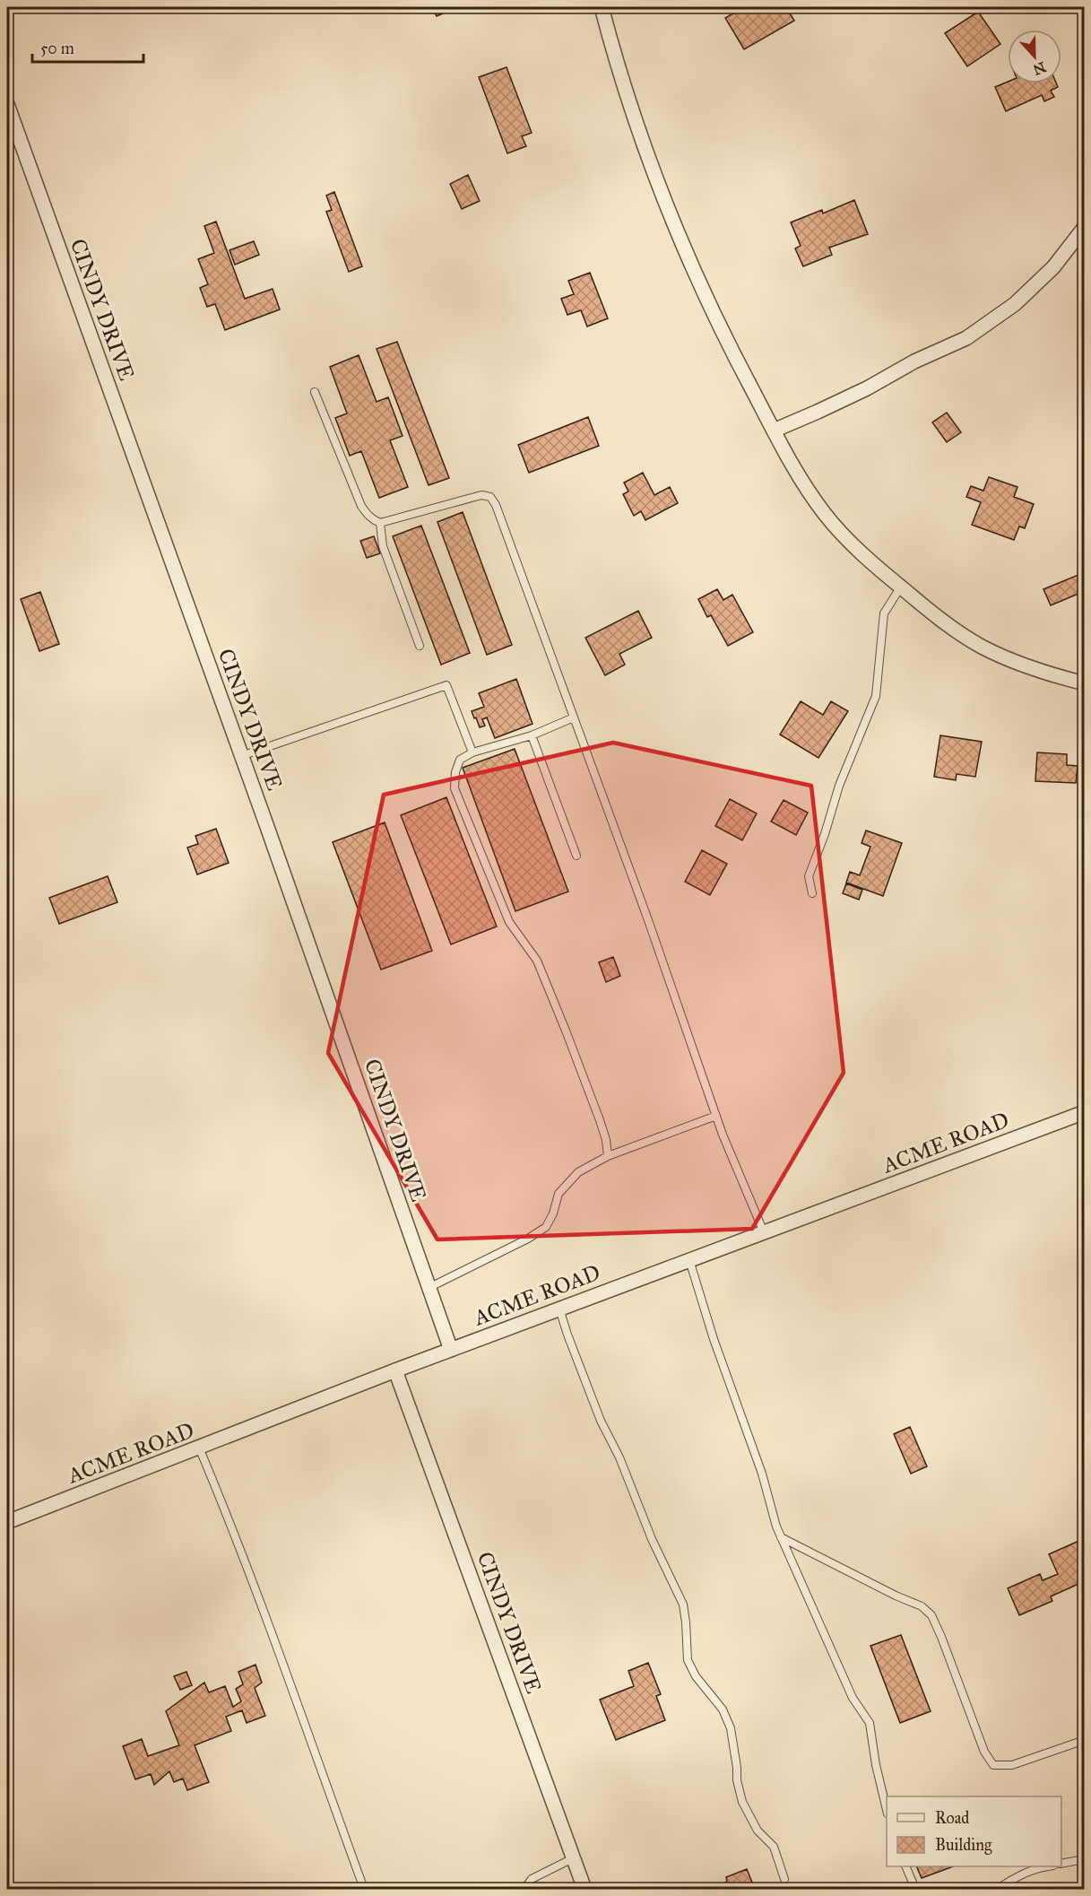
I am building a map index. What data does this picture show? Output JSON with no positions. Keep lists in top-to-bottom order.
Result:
{
  "streets": {
    "street": ["CINDY DRIVE", "ACME ROAD"]
  },
  "crossings": [
    ["CINDY DRIVE", "ACME ROAD"]
  ],
  "legend": ["Road", "Building"],
  "scale_bar": "50 m",
  "north": "bottom"
}
